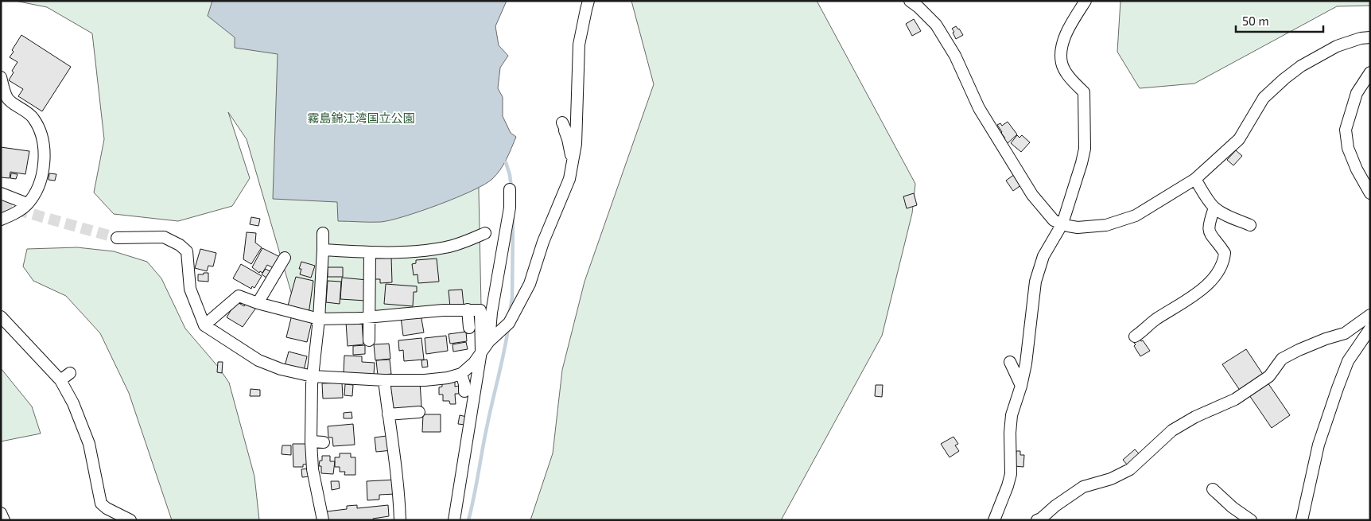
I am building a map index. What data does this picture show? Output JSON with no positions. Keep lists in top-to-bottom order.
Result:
{
  "parks": ["霧島錦江湾国立公園"],
  "scale_bar": "50 m"
}
